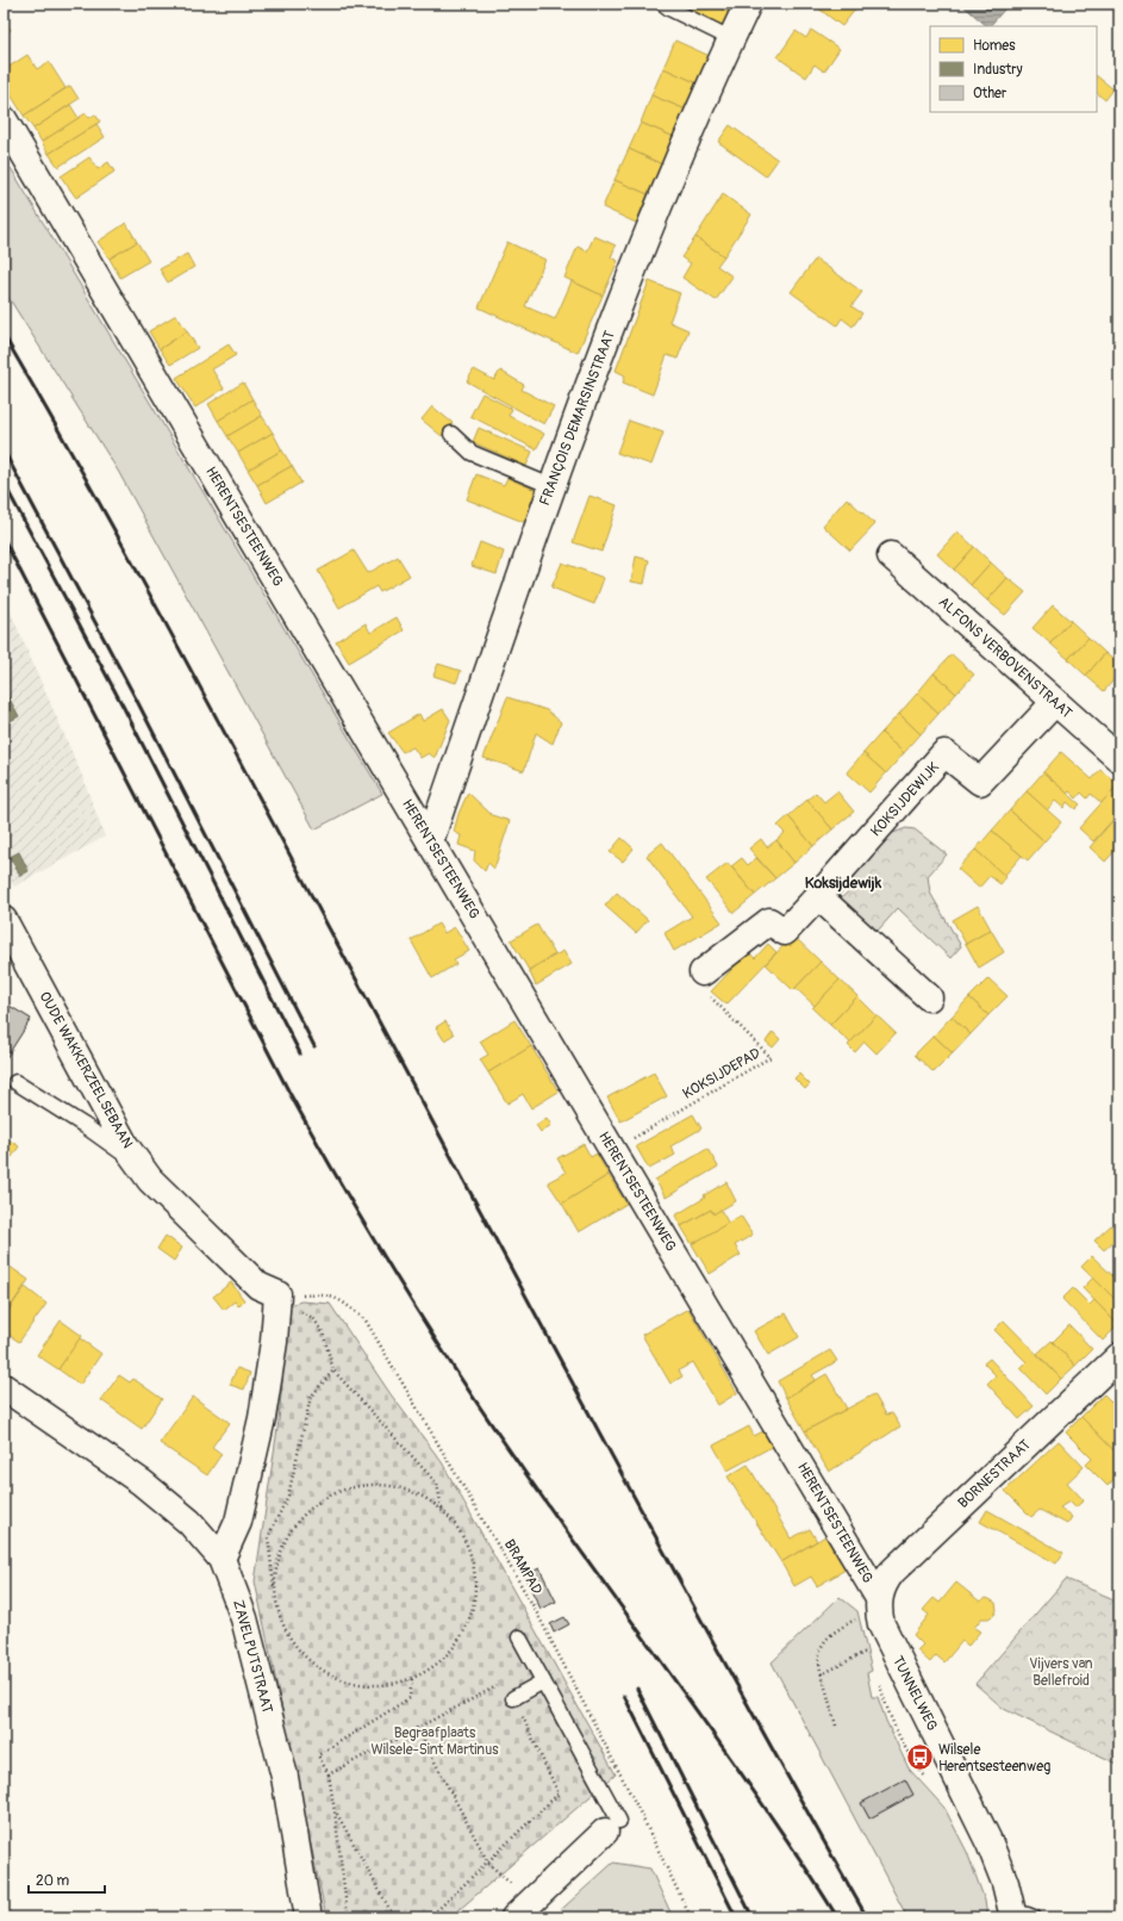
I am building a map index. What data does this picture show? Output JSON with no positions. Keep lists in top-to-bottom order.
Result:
{
  "streets": {
    "street": [
      "FRANÇOIS DEMARSINSTRAAT",
      "HERENTSESTEENWEG",
      "ALFONS VERBOVENSTRAAT",
      "KOKSIJDEWIJK",
      "OUDE WAKKERZEELSEBAAN",
      "BORNESTRAAT",
      "ZAVELPUTSTRAAT",
      "TUNNELWEG"
    ],
    "path": ["KOKSIJDEPAD", "BRAMPAD"]
  },
  "crossings": [
    ["FRANÇOIS DEMARSINSTRAAT", "HERENTSESTEENWEG"],
    ["HERENTSESTEENWEG", "KOKSIJDEPAD"],
    ["HERENTSESTEENWEG", "BORNESTRAAT"],
    ["HERENTSESTEENWEG", "TUNNELWEG"],
    ["ALFONS VERBOVENSTRAAT", "KOKSIJDEWIJK"],
    ["KOKSIJDEWIJK", "KOKSIJDEPAD"],
    ["OUDE WAKKERZEELSEBAAN", "BRAMPAD"],
    ["BORNESTRAAT", "TUNNELWEG"]
  ],
  "districts": ["Koksijdewijk"],
  "parks": ["Vijvers van Bellefroid", "Begraafplaats Wilsele-Sint Martinus"],
  "places": {
    "bus stop": ["Wilsele Herentsesteenweg"]
  },
  "legend": ["Homes", "Industry", "Other"],
  "scale_bar": "20 m"
}
